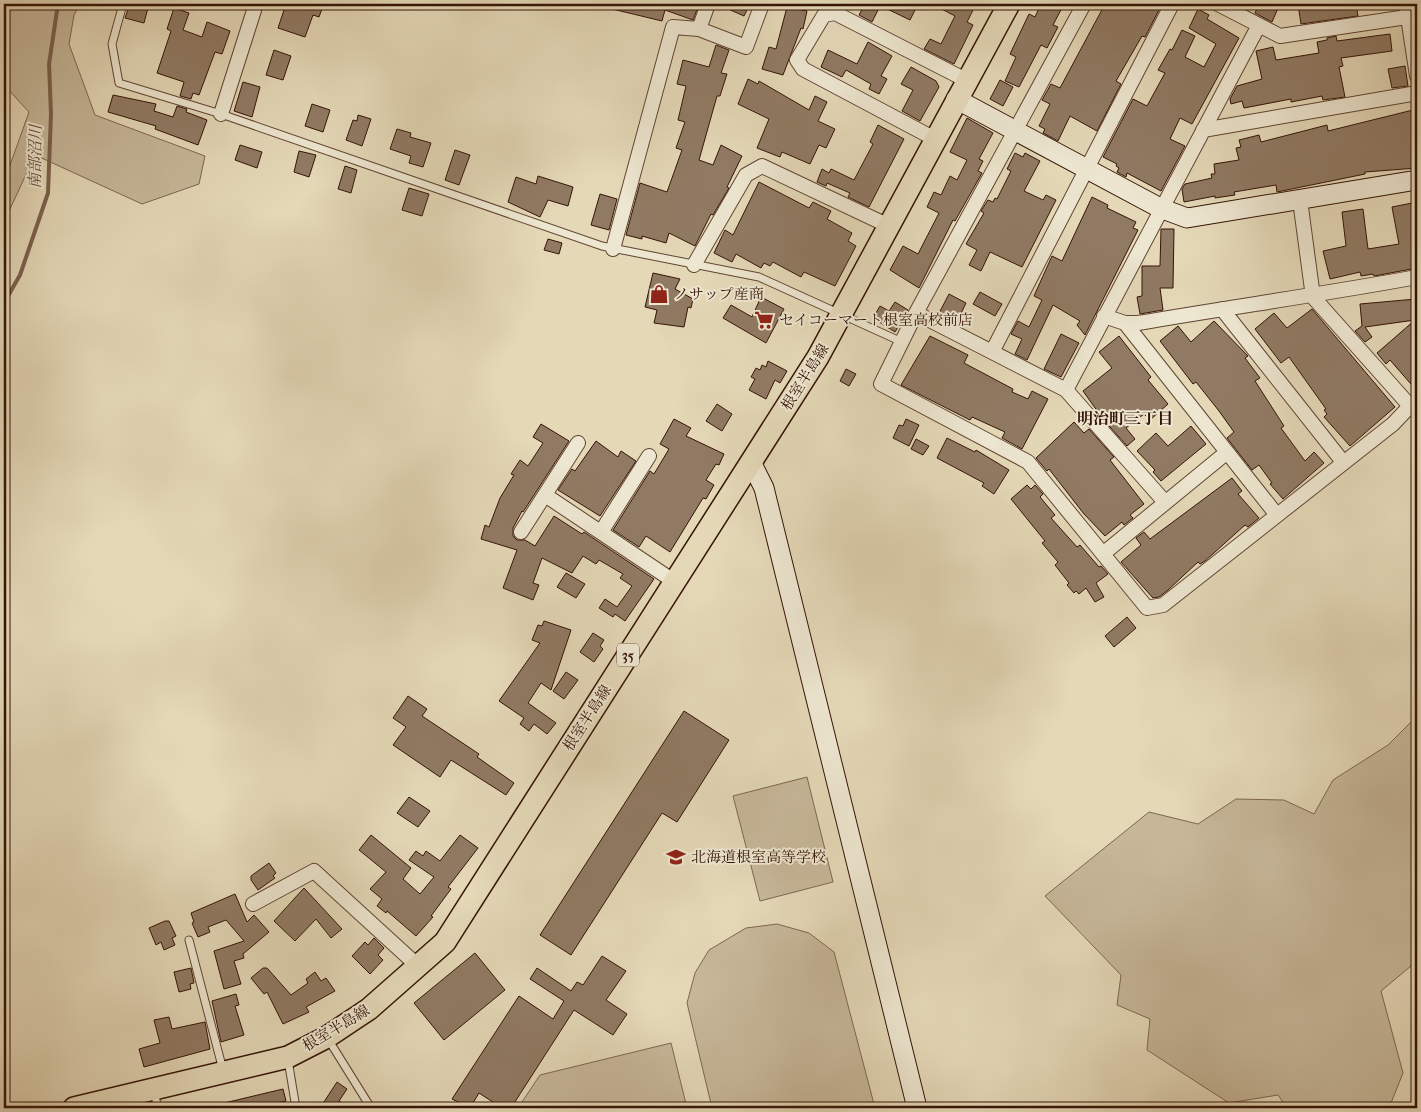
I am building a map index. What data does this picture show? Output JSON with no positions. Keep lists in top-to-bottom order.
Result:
{
  "streets": {
    "main road": ["根室半島線", "35"]
  },
  "districts": ["明治町三丁目"],
  "water": ["南部沼川"],
  "places": {
    "shop": ["ノサップ産商"],
    "supermarket": ["セイコーマート根室高校前店"],
    "school or university": ["北海道根室高等学校"]
  }
}
